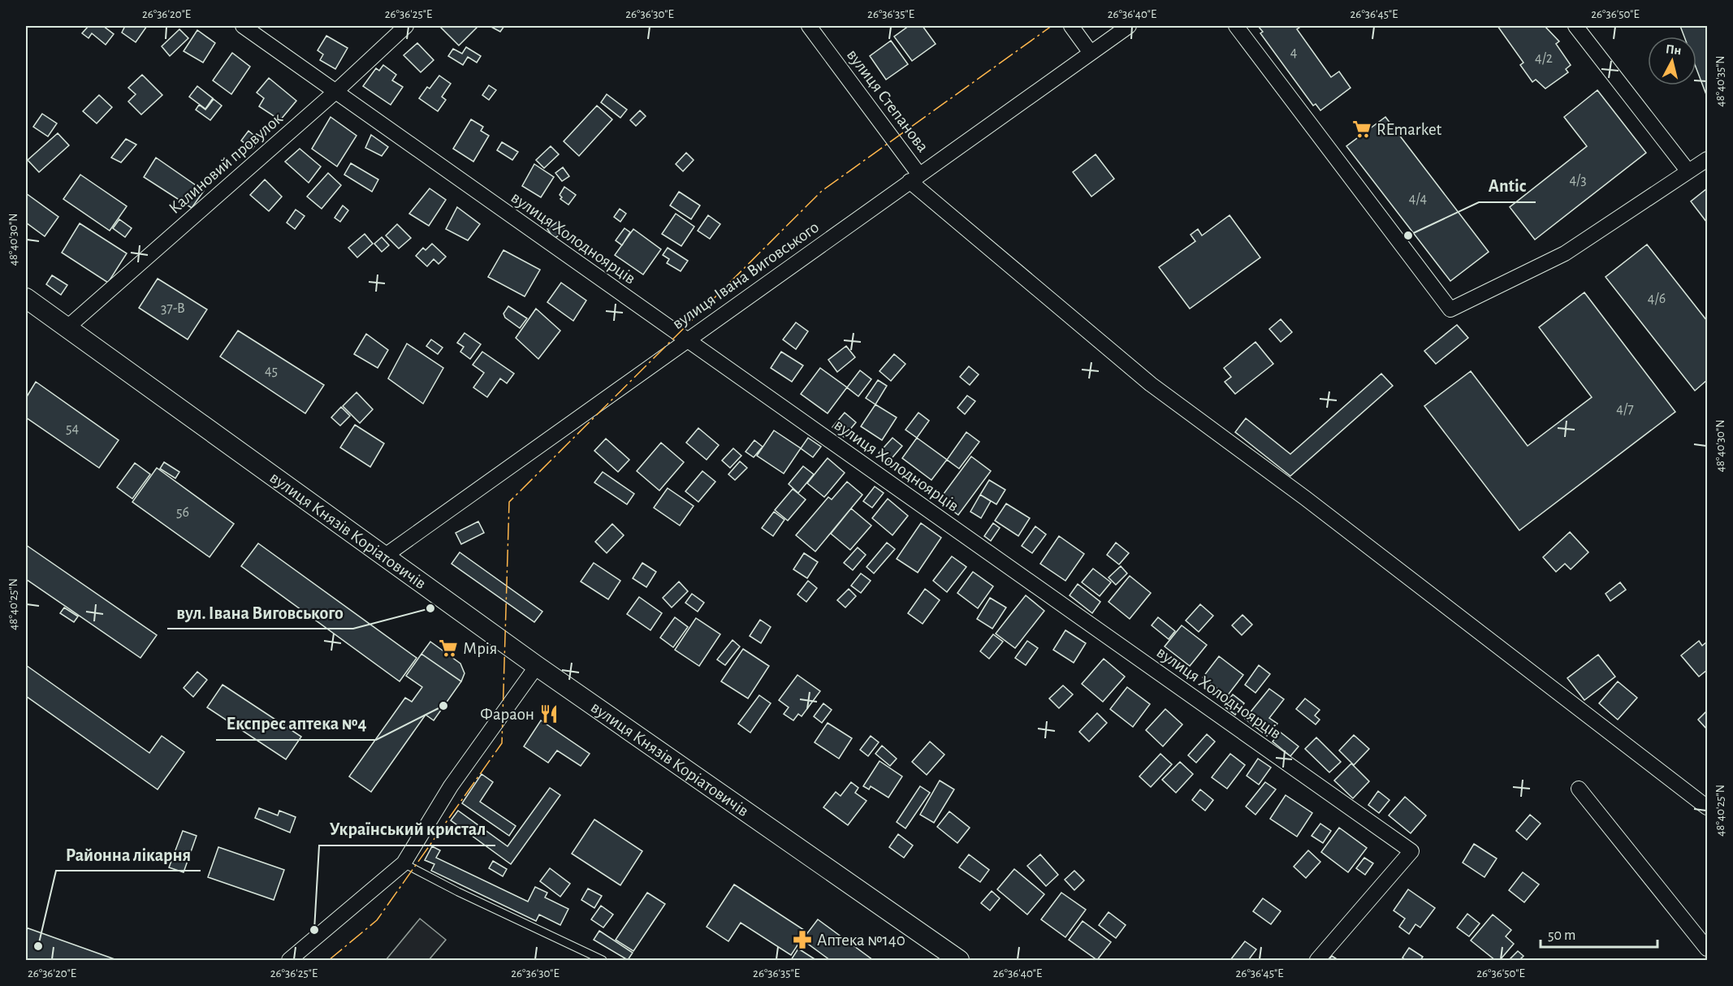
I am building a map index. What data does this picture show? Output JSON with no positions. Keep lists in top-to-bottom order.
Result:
{
  "streets": {
    "main road": ["вулиця Князів Коріатовичів"],
    "street": [
      "вулиця Степанова",
      "Калиновий провулок",
      "вулиця Холодноярців",
      "вулиця Івана Виговського"
    ]
  },
  "crossings": [
    ["вулиця Степанова", "вулиця Івана Виговського"],
    ["Калиновий провулок", "вулиця Холодноярців"],
    ["Калиновий провулок", "вулиця Князів Коріатовичів"],
    ["вулиця Холодноярців", "вулиця Івана Виговського"],
    ["вулиця Івана Виговського", "вулиця Князів Коріатовичів"]
  ],
  "places": {
    "supermarket": ["REmarket", "Мрія"],
    "other": [
      "Antic",
      "вул. Івана Виговського",
      "Експрес аптека №4",
      "Український кристал",
      "Районна лікарня"
    ],
    "restaurant": ["Фараон"],
    "pharmacy": ["Аптека №140"]
  },
  "house_numbers": [
    "4",
    "4/2",
    "4/3",
    "4/4",
    "4/6",
    "37-В",
    "45",
    "4/7",
    "54",
    "56"
  ],
  "scale_bar": "50 m",
  "north": "top",
  "coordinates": [
    "26°36'20\"E",
    "26°36'25\"E",
    "26°36'30\"E",
    "26°36'35\"E",
    "26°36'40\"E",
    "26°36'45\"E",
    "26°36'50\"E",
    "48°40'35\"N",
    "48°40'30\"N",
    "48°40'25\"N"
  ]
}
